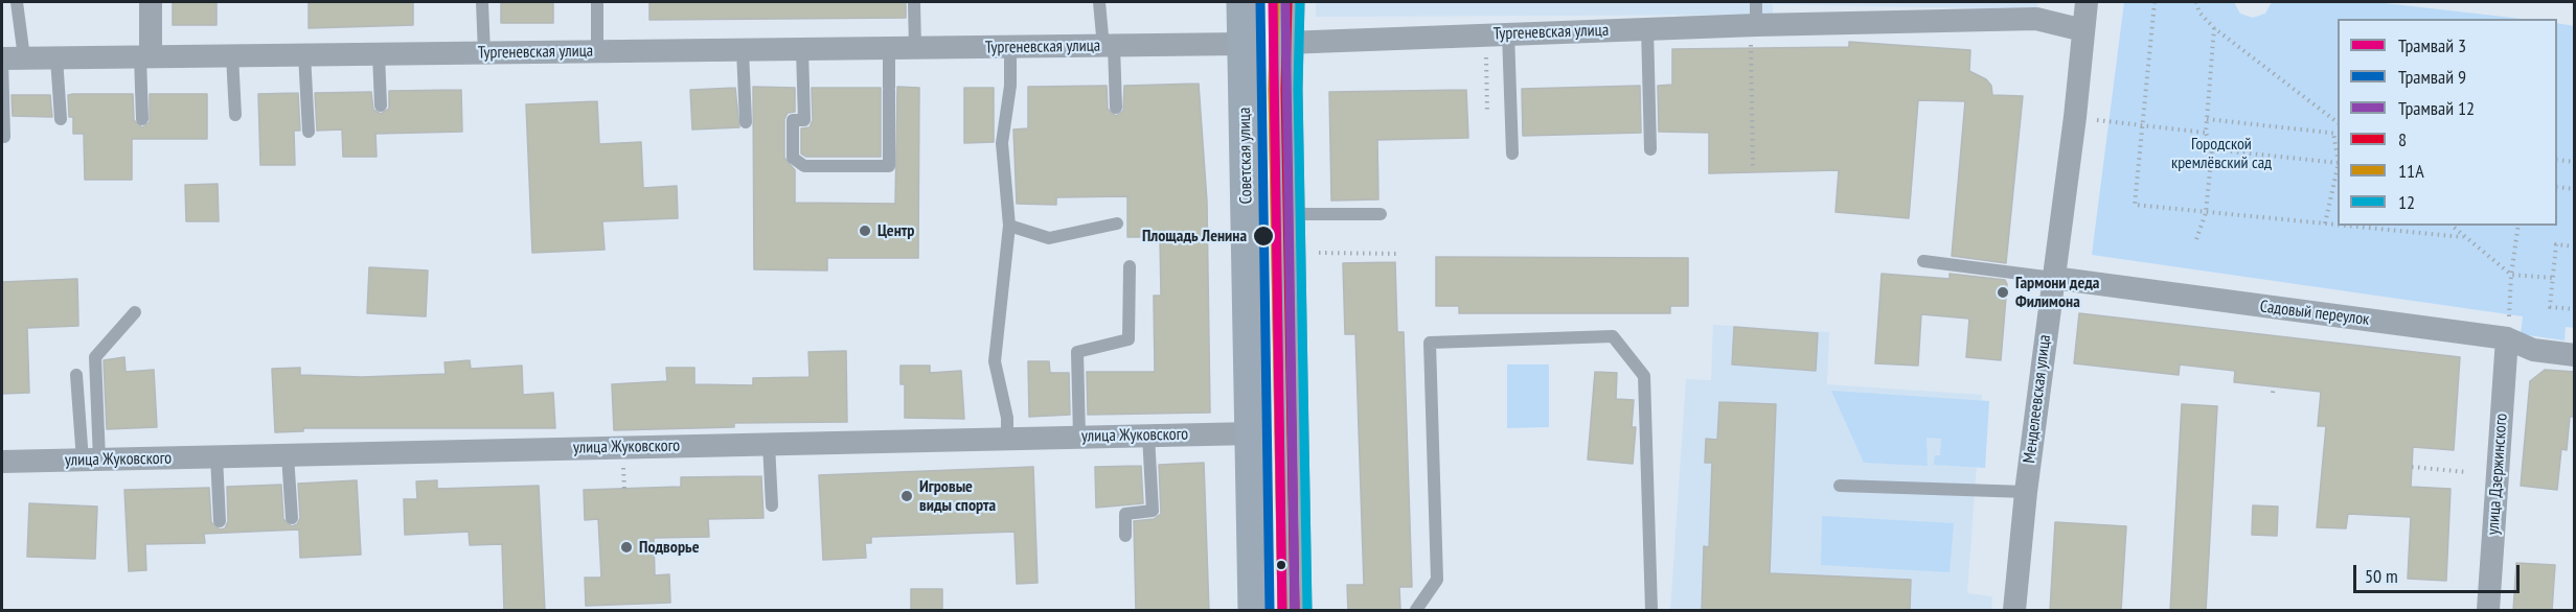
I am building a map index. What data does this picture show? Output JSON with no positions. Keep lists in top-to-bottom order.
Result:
{
  "streets": {
    "main road": ["Тургеневская улица", "Советская улица"],
    "street": [
      "Садовый переулок",
      "Менделеевская улица",
      "улица Жуковского",
      "улица Дзержинского"
    ]
  },
  "crossings": [
    ["Тургеневская улица", "Советская улица"],
    ["Тургеневская улица", "Менделеевская улица"],
    ["Советская улица", "улица Жуковского"],
    ["Садовый переулок", "Менделеевская улица"],
    ["Садовый переулок", "улица Дзержинского"]
  ],
  "parks": ["Городской кремлёвский сад"],
  "places": [
    "Центр",
    "Площадь Ленина",
    "Гармони деда Филимона",
    "Игровые виды спорта",
    "Подворье"
  ],
  "lines": [
    "tram line 3",
    "tram line 9",
    "tram line 12",
    "transit line 8",
    "transit line 11А",
    "transit line 12"
  ],
  "legend": [
    "Трамвай 3",
    "Трамвай 9",
    "Трамвай 12",
    "8",
    "11А",
    "12"
  ],
  "scale_bar": "50 m"
}
